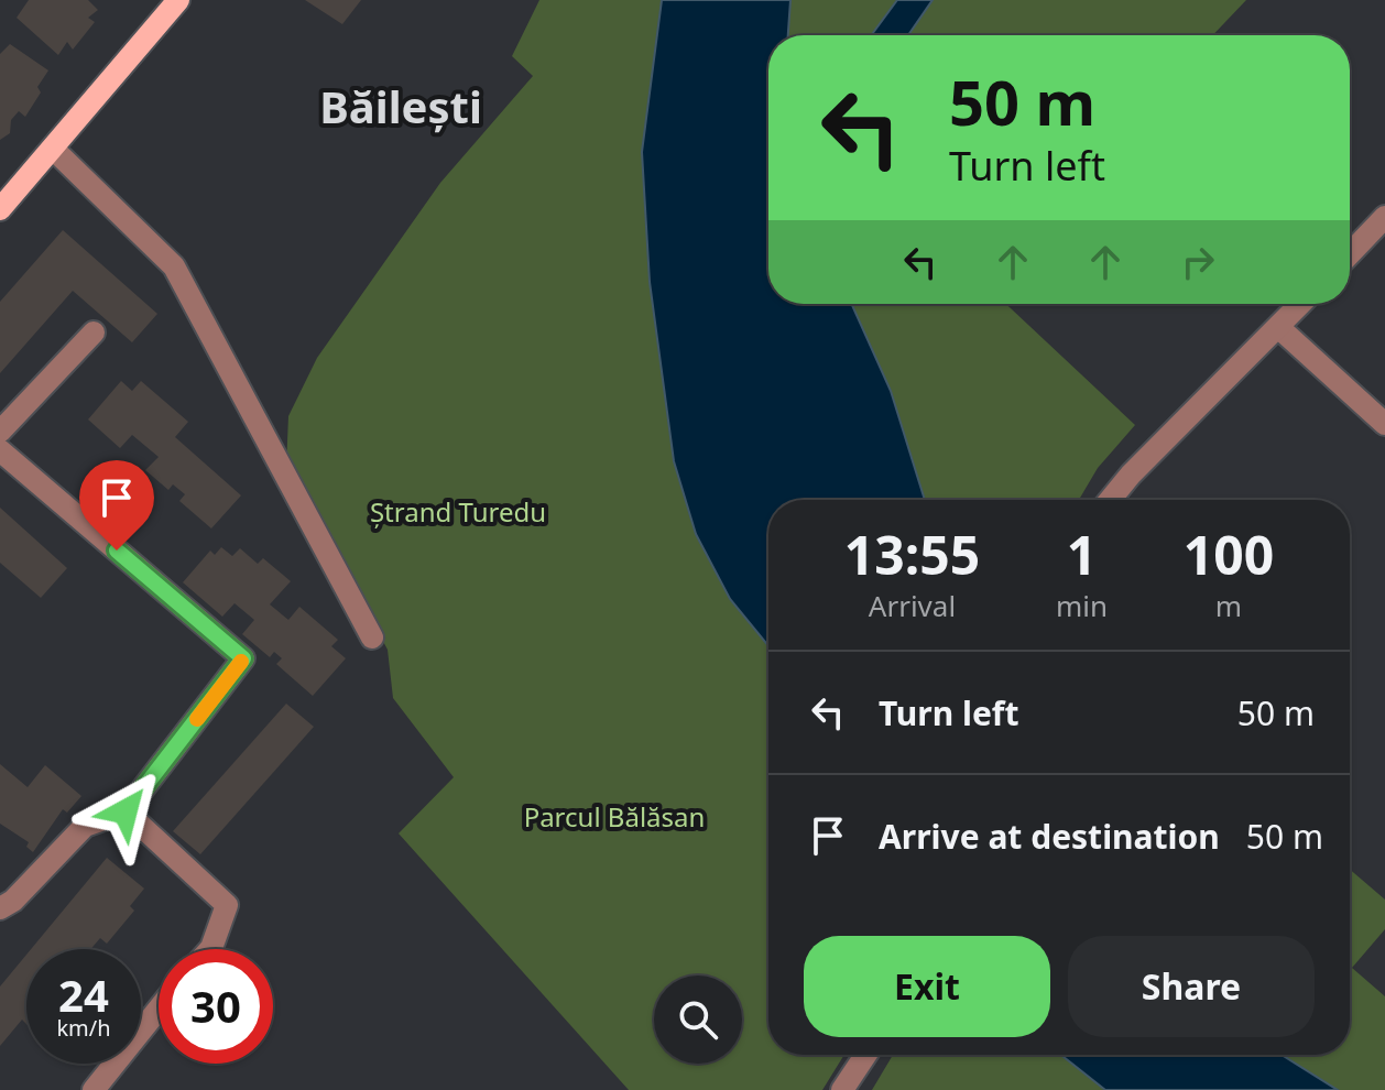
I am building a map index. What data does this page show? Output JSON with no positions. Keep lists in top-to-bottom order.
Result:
{
  "districts": ["Băilești"],
  "parks": ["Ștrand Turedu", "Parcul Bălăsan"],
  "page": {
    "turn": ["50 m", "Turn left"],
    "eta": [
      "13:55",
      "Arrival",
      "1",
      "min",
      "100",
      "m"
    ],
    "list": [
      {
        "name": "Turn left",
        "value": "50 m"
      },
      {
        "name": "Arrive at destination",
        "value": "50 m"
      }
    ],
    "buttons": ["Exit", "Share"],
    "speed": "24 km/h",
    "limit": "30"
  }
}
